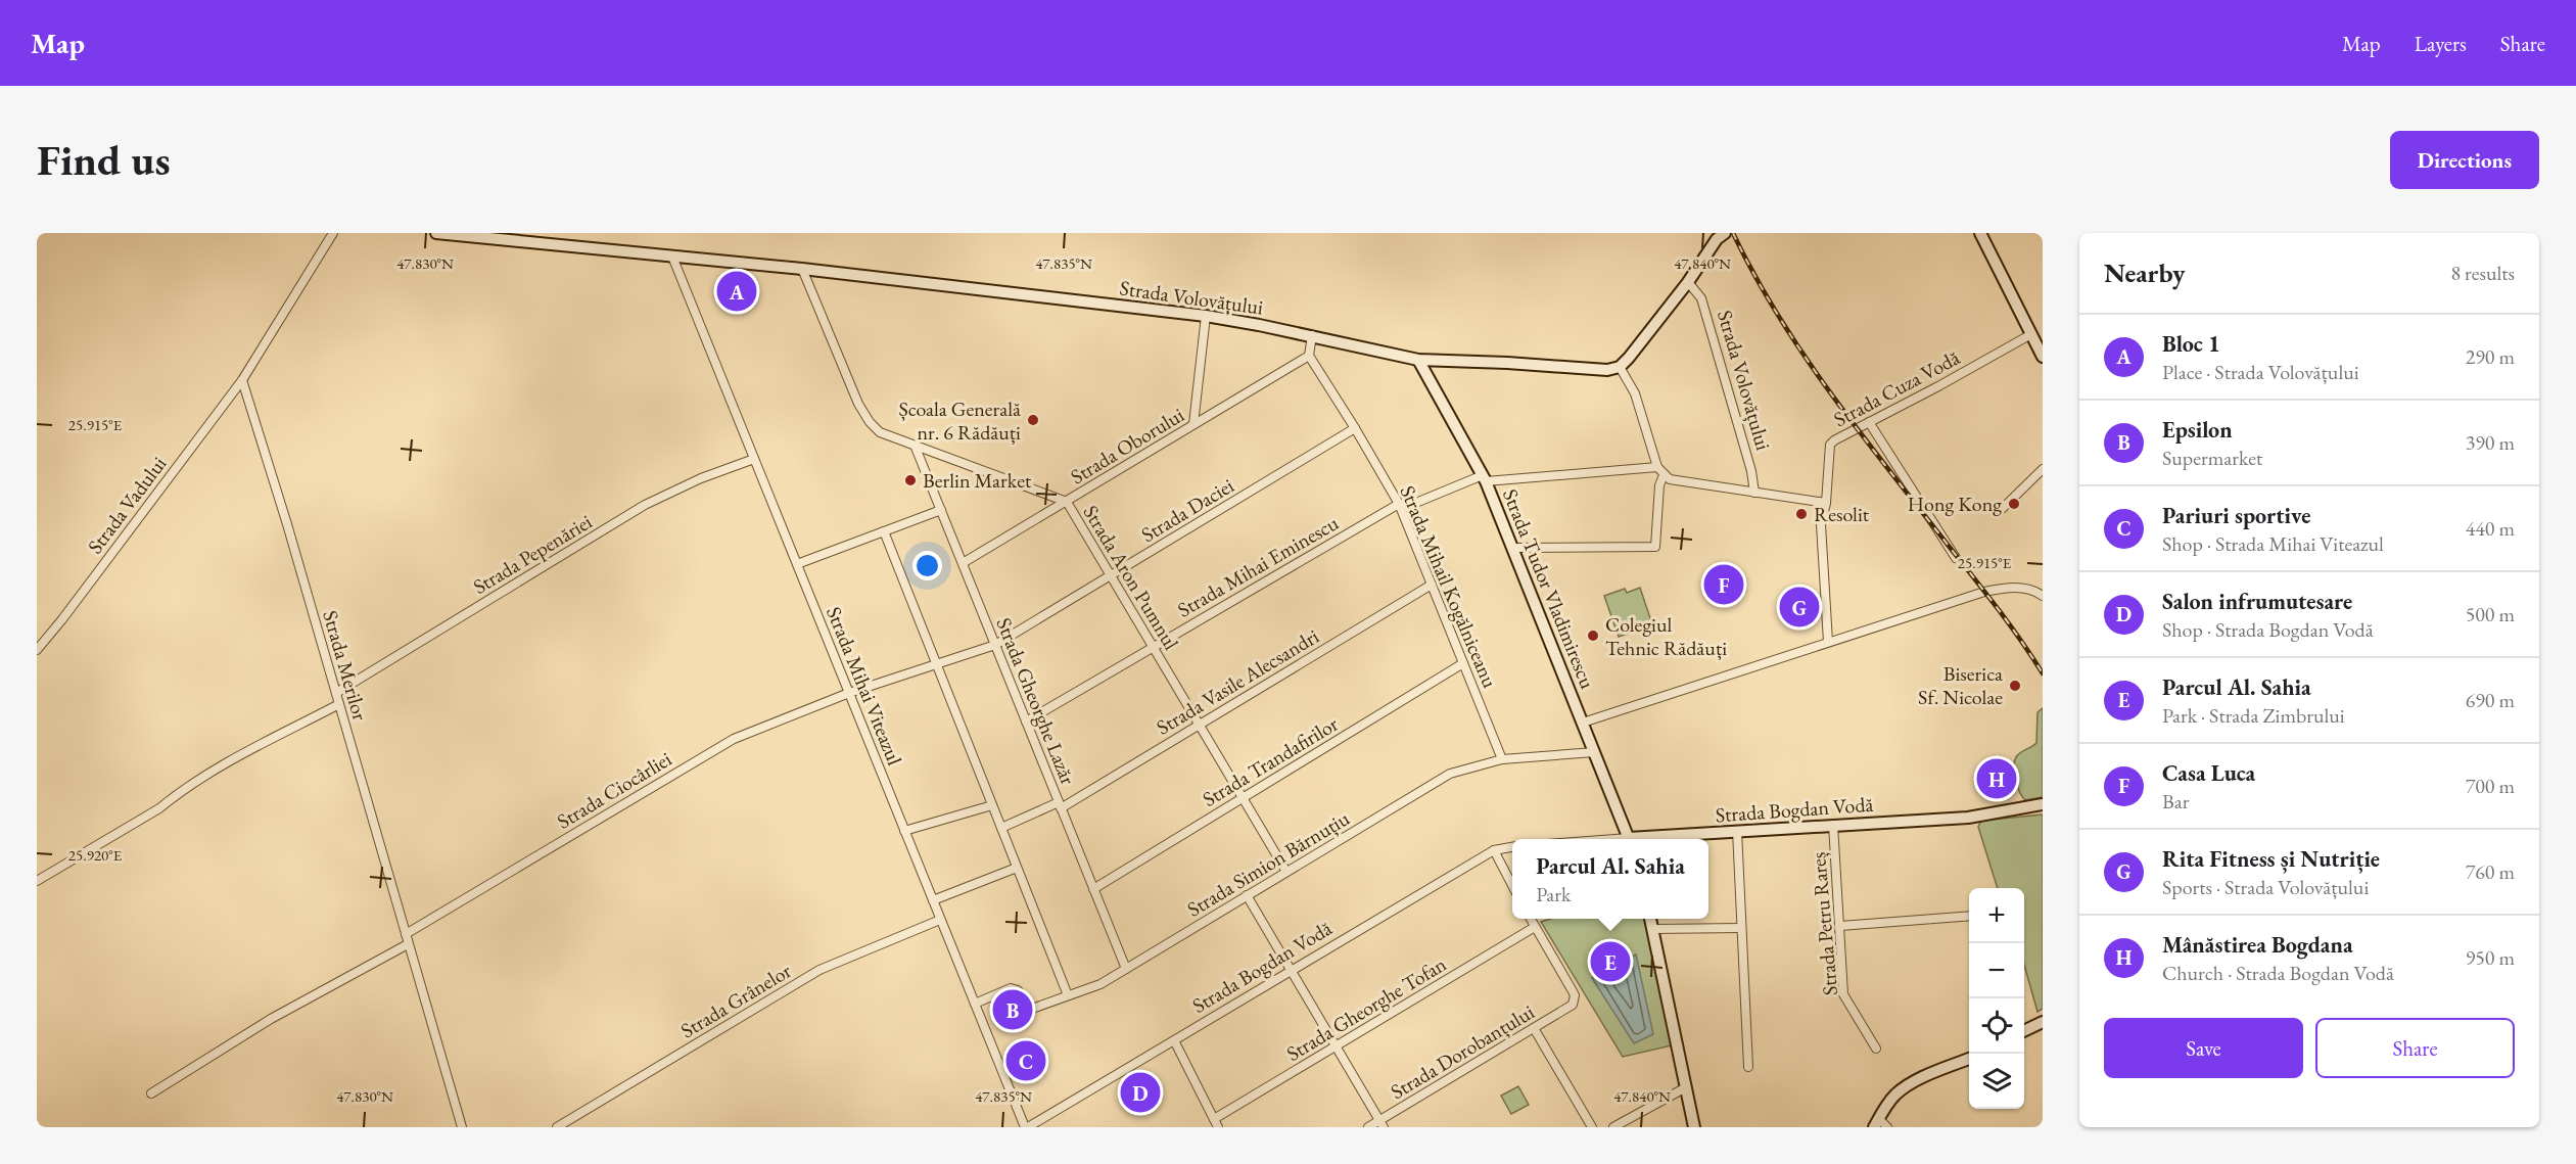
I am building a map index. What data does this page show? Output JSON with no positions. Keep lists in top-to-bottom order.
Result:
{
  "streets": {
    "main road": ["Strada Volovățului", "Strada Tudor Vladimirescu", "Strada Bogdan Vodă"],
    "street": [
      "Strada Cuza Vodă",
      "Strada Oborului",
      "Strada Vadului",
      "Strada Daciei",
      "Strada Pepenăriei",
      "Strada Mihai Eminescu",
      "Strada Aron Pumnul",
      "Strada Mihail Kogălniceanu",
      "Strada Merilor",
      "Strada Vasile Alecsandri",
      "Strada Mihai Viteazul",
      "Strada Gheorghe Lazăr",
      "Strada Trandafirilor",
      "Strada Ciocârliei",
      "Strada Simion Bărnuțiu",
      "Strada Petru Rareș",
      "Strada Grânelor",
      "Strada Gheorghe Tofan",
      "Strada Dorobanțului"
    ]
  },
  "crossings": [
    ["Strada Volovățului", "Strada Aron Pumnul"],
    ["Strada Volovățului", "Strada Tudor Vladimirescu"],
    ["Strada Volovățului", "Strada Mihai Viteazul"],
    ["Strada Oborului", "Strada Aron Pumnul"],
    ["Strada Oborului", "Strada Mihail Kogălniceanu"],
    ["Strada Oborului", "Strada Gheorghe Lazăr"],
    ["Strada Vadului", "Strada Merilor"],
    ["Strada Daciei", "Strada Aron Pumnul"],
    ["Strada Daciei", "Strada Mihail Kogălniceanu"],
    ["Strada Daciei", "Strada Gheorghe Lazăr"],
    ["Strada Daciei", "Strada Ciocârliei"],
    ["Strada Pepenăriei", "Strada Merilor"],
    ["Strada Pepenăriei", "Strada Mihai Viteazul"],
    ["Strada Mihai Eminescu", "Strada Aron Pumnul"],
    ["Strada Mihai Eminescu", "Strada Mihail Kogălniceanu"],
    ["Strada Mihai Eminescu", "Strada Tudor Vladimirescu"],
    ["Strada Mihai Eminescu", "Strada Gheorghe Lazăr"],
    ["Strada Aron Pumnul", "Strada Vasile Alecsandri"],
    ["Strada Aron Pumnul", "Strada Gheorghe Lazăr"],
    ["Strada Aron Pumnul", "Strada Trandafirilor"],
    ["Strada Aron Pumnul", "Strada Simion Bărnuțiu"],
    ["Strada Mihail Kogălniceanu", "Strada Vasile Alecsandri"],
    ["Strada Mihail Kogălniceanu", "Strada Trandafirilor"],
    ["Strada Mihail Kogălniceanu", "Strada Simion Bărnuțiu"],
    ["Strada Tudor Vladimirescu", "Strada Simion Bărnuțiu"],
    ["Strada Merilor", "Strada Ciocârliei"],
    ["Strada Vasile Alecsandri", "Strada Gheorghe Lazăr"],
    ["Strada Mihai Viteazul", "Strada Ciocârliei"],
    ["Strada Mihai Viteazul", "Strada Bogdan Vodă"],
    ["Strada Mihai Viteazul", "Strada Simion Bărnuțiu"],
    ["Strada Mihai Viteazul", "Strada Grânelor"],
    ["Strada Gheorghe Lazăr", "Strada Trandafirilor"],
    ["Strada Gheorghe Lazăr", "Strada Simion Bărnuțiu"],
    ["Strada Bogdan Vodă", "Strada Petru Rareș"],
    ["Strada Gheorghe Tofan", "Strada Dorobanțului"]
  ],
  "places": [
    "Școala Generală nr. 6 Rădăuți",
    "Berlin Market",
    "Hong Kong",
    "Resolit",
    "Colegiul Tehnic Rădăuți",
    "Biserica Sf. Nicolae"
  ],
  "page": {
    "header": "Map",
    "nav": ["Map", "Layers", "Share"],
    "buttons": [
      "Directions",
      ["Save", "Share"]
    ],
    "title": "Find us",
    "heading": ["Nearby", "8 results"],
    "pins": [
      "A",
      "F",
      "G",
      "H",
      "E",
      "B",
      "C",
      "D"
    ],
    "list": [
      {
        "mark": "A",
        "name": "Bloc 1",
        "note": "Place · Strada Volovățului",
        "value": "290 m"
      },
      {
        "mark": "B",
        "name": "Epsilon",
        "note": "Supermarket",
        "value": "390 m"
      },
      {
        "mark": "C",
        "name": "Pariuri sportive",
        "note": "Shop · Strada Mihai Viteazul",
        "value": "440 m"
      },
      {
        "mark": "D",
        "name": "Salon infrumutesare",
        "note": "Shop · Strada Bogdan Vodă",
        "value": "500 m"
      },
      {
        "mark": "E",
        "name": "Parcul Al. Sahia",
        "note": "Park · Strada Zimbrului",
        "value": "690 m"
      },
      {
        "mark": "F",
        "name": "Casa Luca",
        "note": "Bar",
        "value": "700 m"
      },
      {
        "mark": "G",
        "name": "Rita Fitness și Nutriție",
        "note": "Sports · Strada Volovățului",
        "value": "760 m"
      },
      {
        "mark": "H",
        "name": "Mânăstirea Bogdana",
        "note": "Church · Strada Bogdan Vodă",
        "value": "950 m"
      }
    ],
    "popup": ["Parcul Al. Sahia", "Park"],
    "map_buttons": ["+", "−"]
  },
  "coordinates": [
    "47.830°N",
    "47.835°N",
    "47.840°N",
    "25.915°E",
    "25.920°E"
  ]
}
